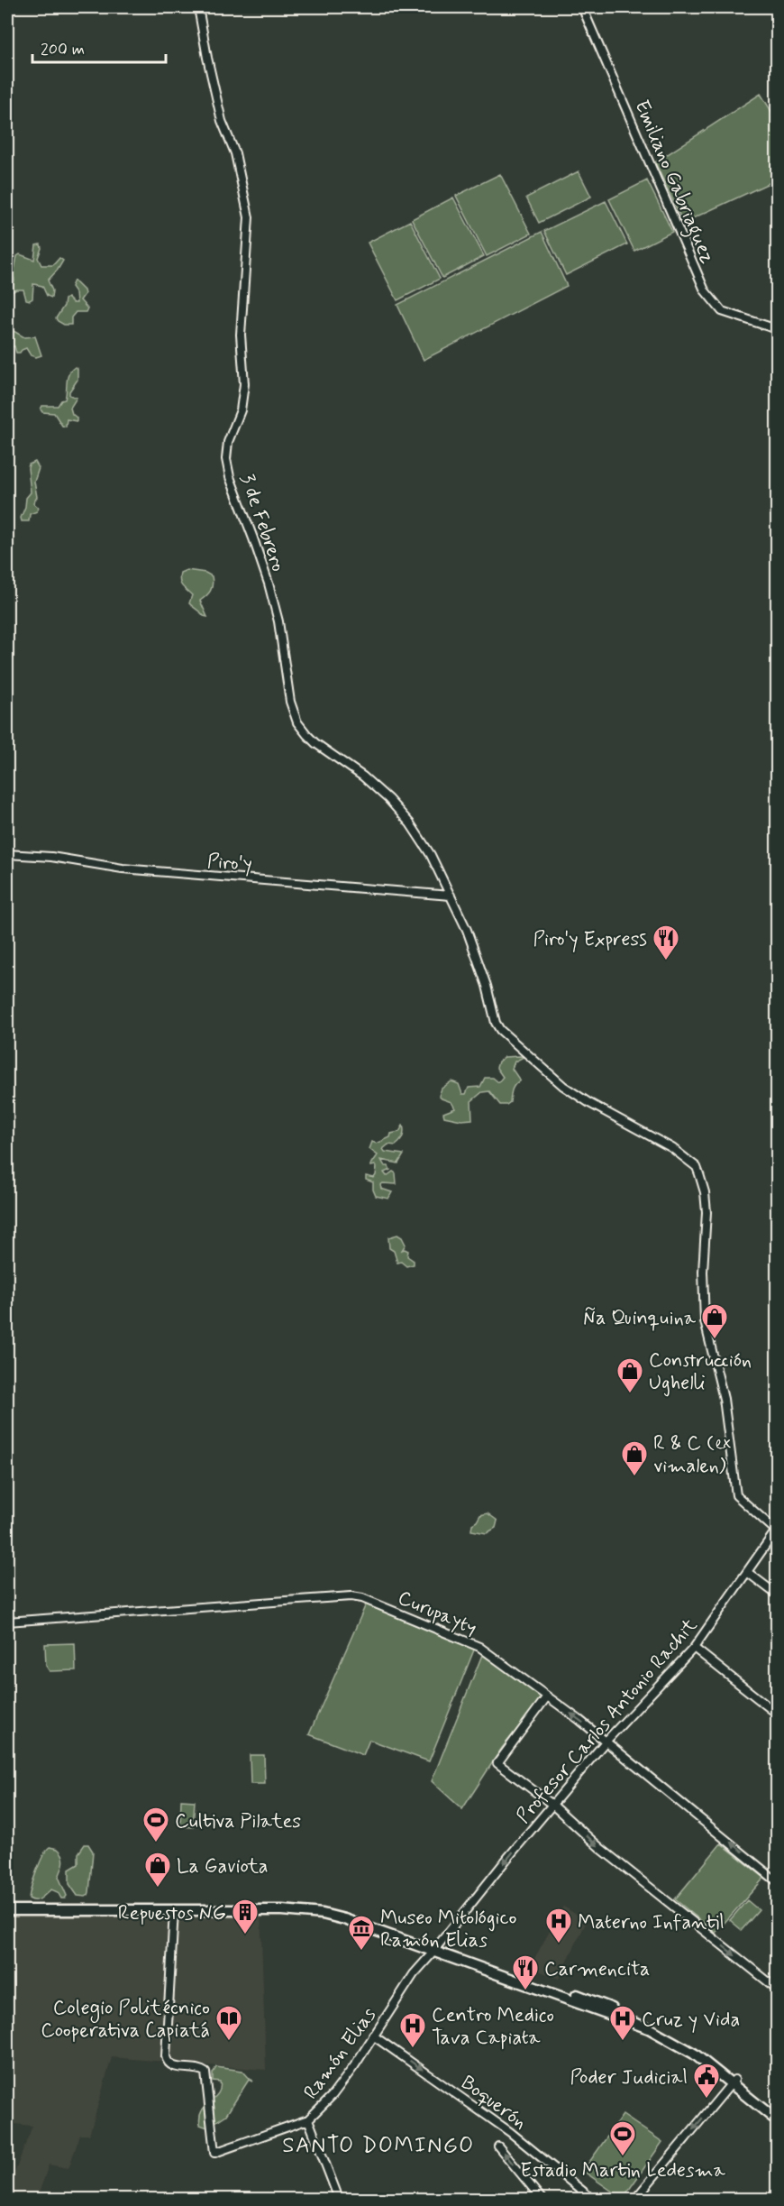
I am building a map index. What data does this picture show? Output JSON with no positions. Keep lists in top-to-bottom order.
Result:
{
  "streets": {
    "street": [
      "Emiliano Gabriaguez",
      "3 de Febrero",
      "Piro'y",
      "Curupayty",
      "Profesor Carlos Antonio Rachit",
      "Ramón Elias",
      "Boquerón"
    ]
  },
  "crossings": [
    ["3 de Febrero", "Piro'y"],
    ["3 de Febrero", "Profesor Carlos Antonio Rachit"],
    ["Piro'y", "Profesor Carlos Antonio Rachit"],
    ["Curupayty", "Profesor Carlos Antonio Rachit"],
    ["Profesor Carlos Antonio Rachit", "Ramón Elias"],
    ["Ramón Elias", "Boquerón"]
  ],
  "one_way": ["Boquerón"],
  "districts": ["SANTO DOMINGO"],
  "places": {
    "restaurant": ["Piro'y Express", "Carmencita"],
    "shop": [
      "Ña Quinquina",
      "Construcción Ughelli",
      "R & C (ex vimalen)",
      "La Gaviota"
    ],
    "sports": ["Cultiva Pilates", "Estadio Martin Ledesma"],
    "building": ["Repuestos NG"],
    "hospital": ["Materno Infantil", "Cruz y Vida", "Centro Medico Tava Capiata"],
    "museum": ["Museo Mitológico Ramón Elias"],
    "library": ["Colegio Politécnico Cooperativa Capiatá"],
    "public building": ["Poder Judicial"]
  },
  "scale_bar": "200 m"
}
